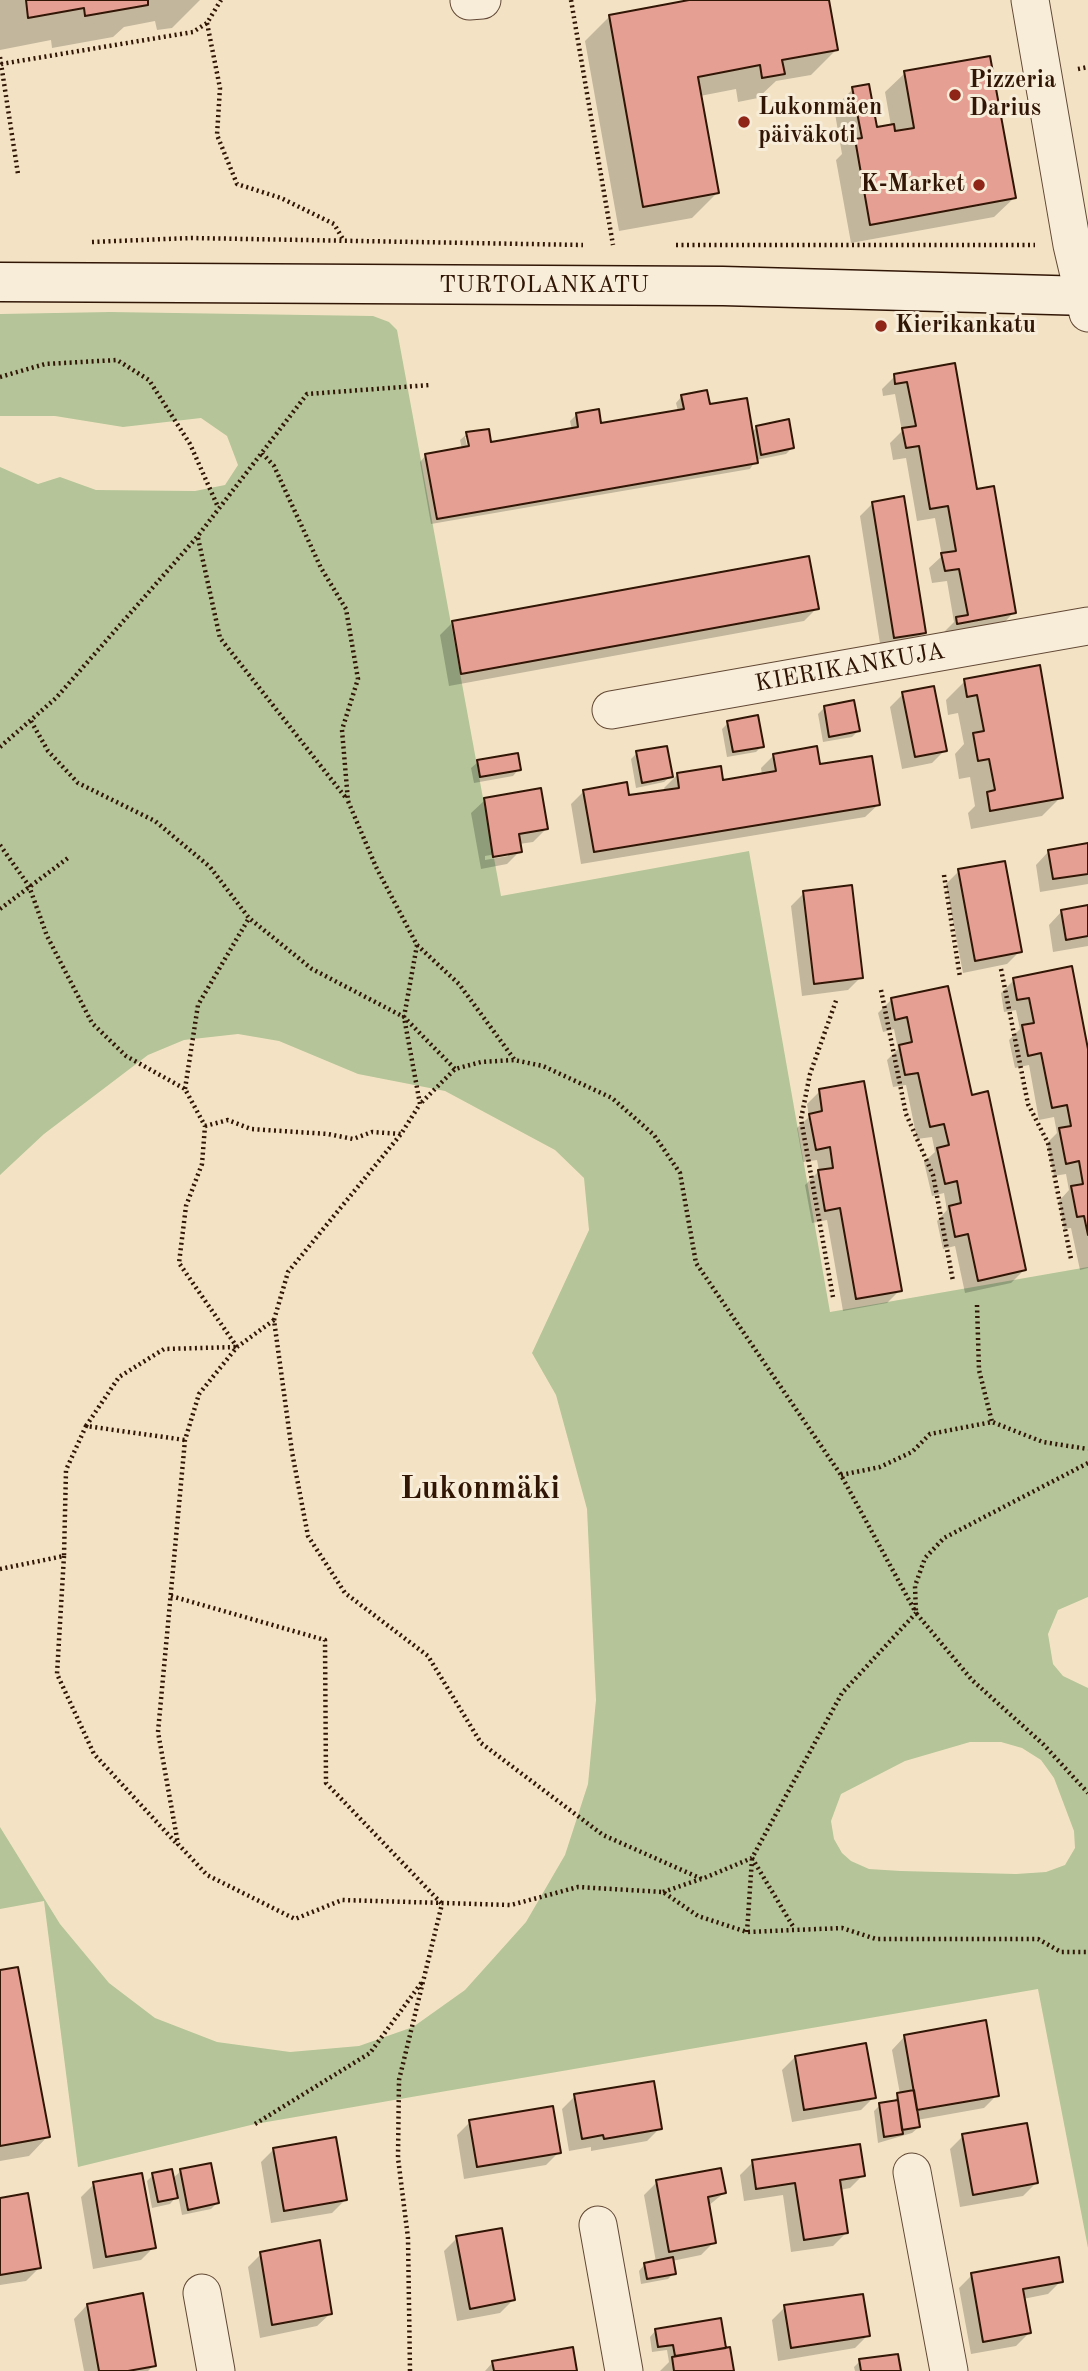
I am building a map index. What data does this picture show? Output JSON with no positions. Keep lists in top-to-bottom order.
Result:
{
  "streets": {
    "main road": ["TURTOLANKATU"],
    "street": ["KIERIKANKUJA"]
  },
  "districts": ["Lukonmäki"],
  "places": [
    "Pizzeria Darius",
    "Lukonmäen päiväkoti",
    "K-Market",
    "Kierikankatu"
  ]
}
